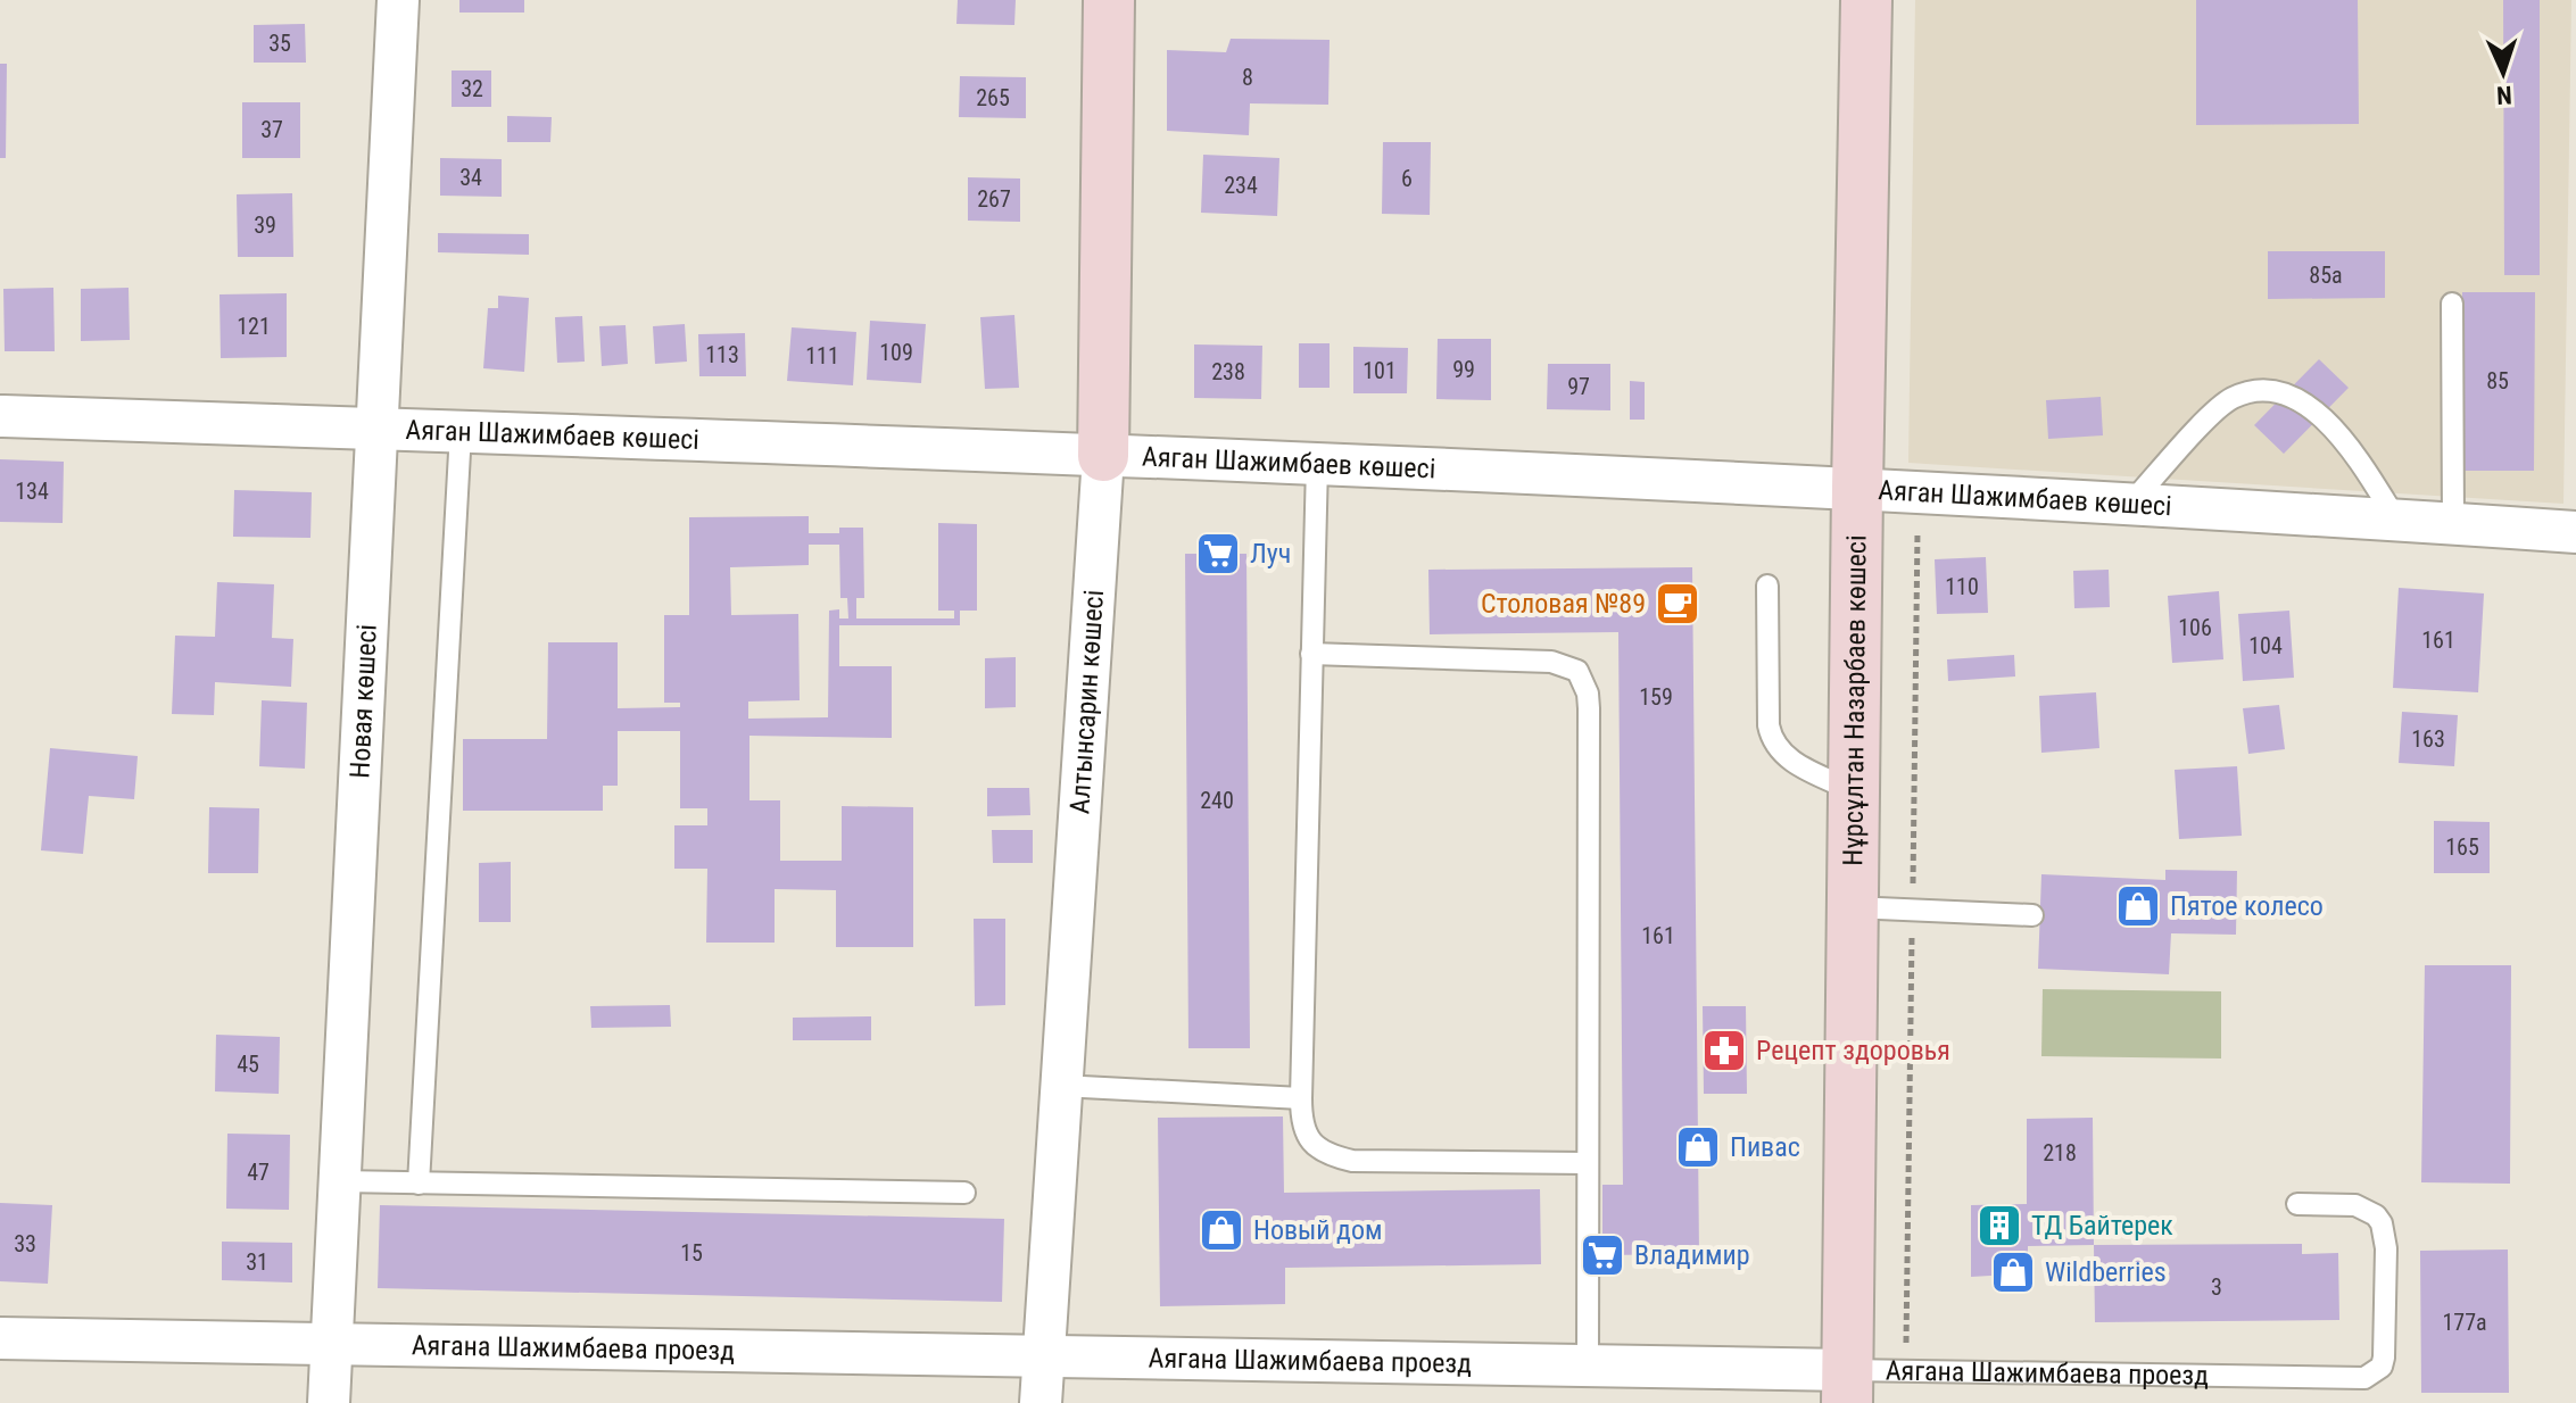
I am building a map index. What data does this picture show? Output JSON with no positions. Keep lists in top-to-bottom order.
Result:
{
  "streets": {
    "main road": ["Алтынсарин көшесі", "Нұрсұлтан Назарбаев көшесі"],
    "street": ["Аяган Шажимбаев көшесі", "Новая көшесі", "Аягана Шажимбаева проезд"]
  },
  "crossings": [
    ["Аяган Шажимбаев көшесі", "Новая көшесі"],
    ["Аяган Шажимбаев көшесі", "Алтынсарин көшесі"],
    ["Аяган Шажимбаев көшесі", "Нұрсұлтан Назарбаев көшесі"],
    ["Новая көшесі", "Аягана Шажимбаева проезд"],
    ["Алтынсарин көшесі", "Аягана Шажимбаева проезд"],
    ["Нұрсұлтан Назарбаев көшесі", "Аягана Шажимбаева проезд"]
  ],
  "places": {
    "supermarket": ["Луч", "Владимир"],
    "cafe": ["Столовая №89"],
    "shop": [
      "Пятое колесо",
      "Пивас",
      "Новый дом",
      "Wildberries"
    ],
    "pharmacy": ["Рецепт здоровья"],
    "building": ["ТД Байтерек"]
  },
  "house_numbers": [
    "35",
    "8",
    "32",
    "265",
    "37",
    "34",
    "6",
    "234",
    "267",
    "39",
    "85а",
    "121",
    "109",
    "113",
    "111",
    "99",
    "101",
    "238",
    "85",
    "97",
    "134",
    "110",
    "106",
    "161",
    "104",
    "159",
    "163",
    "240",
    "165",
    "161",
    "45",
    "218",
    "47",
    "33",
    "15",
    "31",
    "3",
    "177а"
  ],
  "north": "bottom"
}
